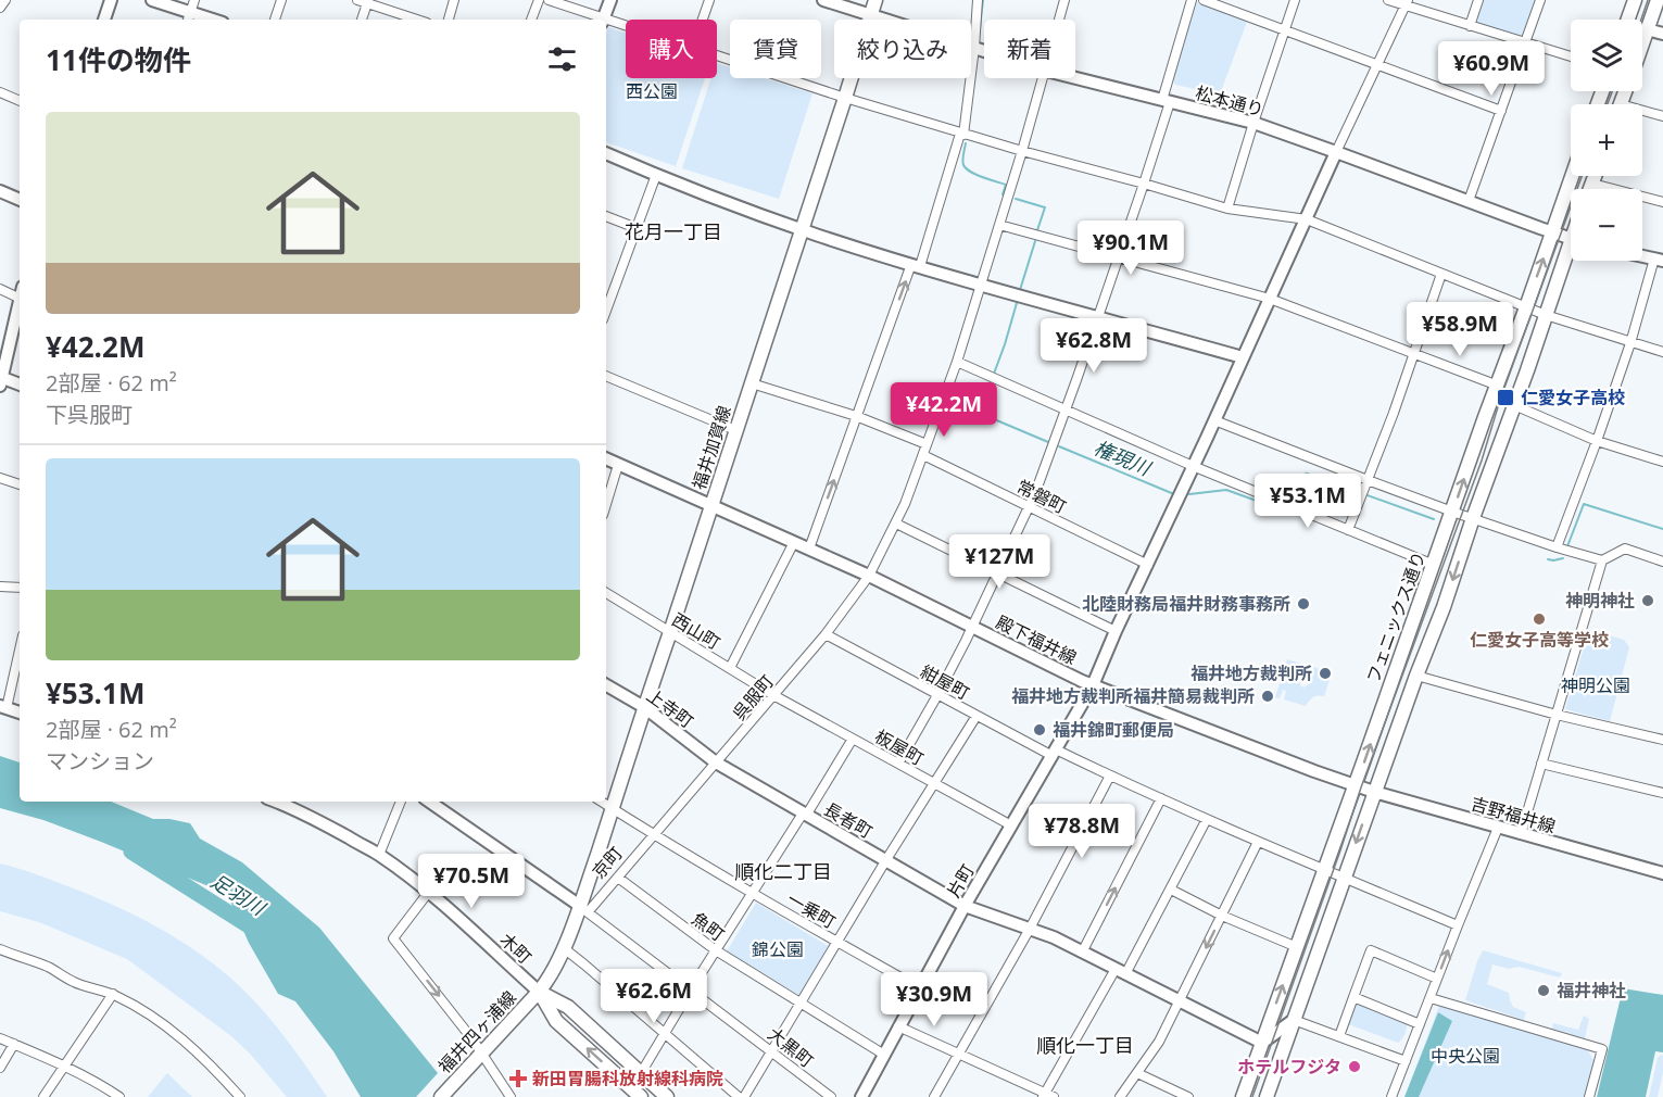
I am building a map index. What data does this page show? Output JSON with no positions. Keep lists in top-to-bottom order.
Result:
{
  "streets": {
    "main road": [
      "福井加賀線",
      "フェニックス通り",
      "京町",
      "福井四ヶ浦線"
    ],
    "street": [
      "松本通り",
      "常磐町",
      "西山町",
      "殿下福井線",
      "紺屋町",
      "呉服町",
      "上寺町",
      "板屋町",
      "吉野福井線",
      "長者町",
      "片町",
      "一乗町",
      "魚町",
      "木町",
      "大黒町"
    ]
  },
  "crossings": [
    ["松本通り", "福井加賀線"],
    ["松本通り", "フェニックス通り"],
    ["松本通り", "片町"],
    ["福井加賀線", "西山町"],
    ["福井加賀線", "殿下福井線"],
    ["福井加賀線", "上寺町"],
    ["福井加賀線", "京町"],
    ["福井加賀線", "一乗町"],
    ["福井加賀線", "大黒町"],
    ["常磐町", "呉服町"],
    ["常磐町", "片町"],
    ["フェニックス通り", "殿下福井線"],
    ["フェニックス通り", "紺屋町"],
    ["フェニックス通り", "吉野福井線"],
    ["フェニックス通り", "長者町"],
    ["西山町", "呉服町"],
    ["西山町", "板屋町"],
    ["殿下福井線", "呉服町"],
    ["殿下福井線", "吉野福井線"],
    ["殿下福井線", "片町"],
    ["紺屋町", "呉服町"],
    ["紺屋町", "片町"],
    ["呉服町", "上寺町"],
    ["呉服町", "板屋町"],
    ["呉服町", "長者町"],
    ["呉服町", "京町"],
    ["呉服町", "一乗町"],
    ["上寺町", "長者町"],
    ["板屋町", "片町"],
    ["長者町", "片町"],
    ["京町", "一乗町"],
    ["京町", "魚町"],
    ["京町", "木町"],
    ["京町", "福井四ヶ浦線"],
    ["京町", "大黒町"],
    ["片町", "一乗町"],
    ["片町", "魚町"],
    ["木町", "福井四ヶ浦線"]
  ],
  "districts": ["花月一丁目", "順化二丁目", "順化一丁目"],
  "water": ["権現川", "足羽川"],
  "parks": [
    "西公園",
    "神明公園",
    "錦公園",
    "中央公園"
  ],
  "places": {
    "transit": ["仁愛女子高校"],
    "other": [
      "神明神社",
      "北陸財務局福井財務事務所",
      "仁愛女子高等学校",
      "福井地方裁判所",
      "福井地方裁判所福井簡易裁判所",
      "福井錦町郵便局",
      "福井神社",
      "ホテルフジタ"
    ],
    "health": ["新田胃腸科放射線科病院"]
  },
  "page": {
    "map_buttons": ["+", "−"],
    "chip": [
      "購入",
      "賃貸",
      "絞り込み",
      "新着"
    ],
    "heading": "11件の物件",
    "price": [
      "¥60.9M",
      "¥90.1M",
      "¥58.9M",
      "¥62.8M",
      "¥42.2M",
      "¥53.1M",
      "¥127M",
      "¥78.8M",
      "¥70.5M",
      "¥62.6M",
      "¥30.9M"
    ],
    "list": [
      {
        "name": "¥42.2M",
        "note": "2部屋 · 62 m² · 下呉服町"
      },
      {
        "name": "¥53.1M",
        "note": "2部屋 · 62 m² · マンション"
      }
    ]
  }
}
